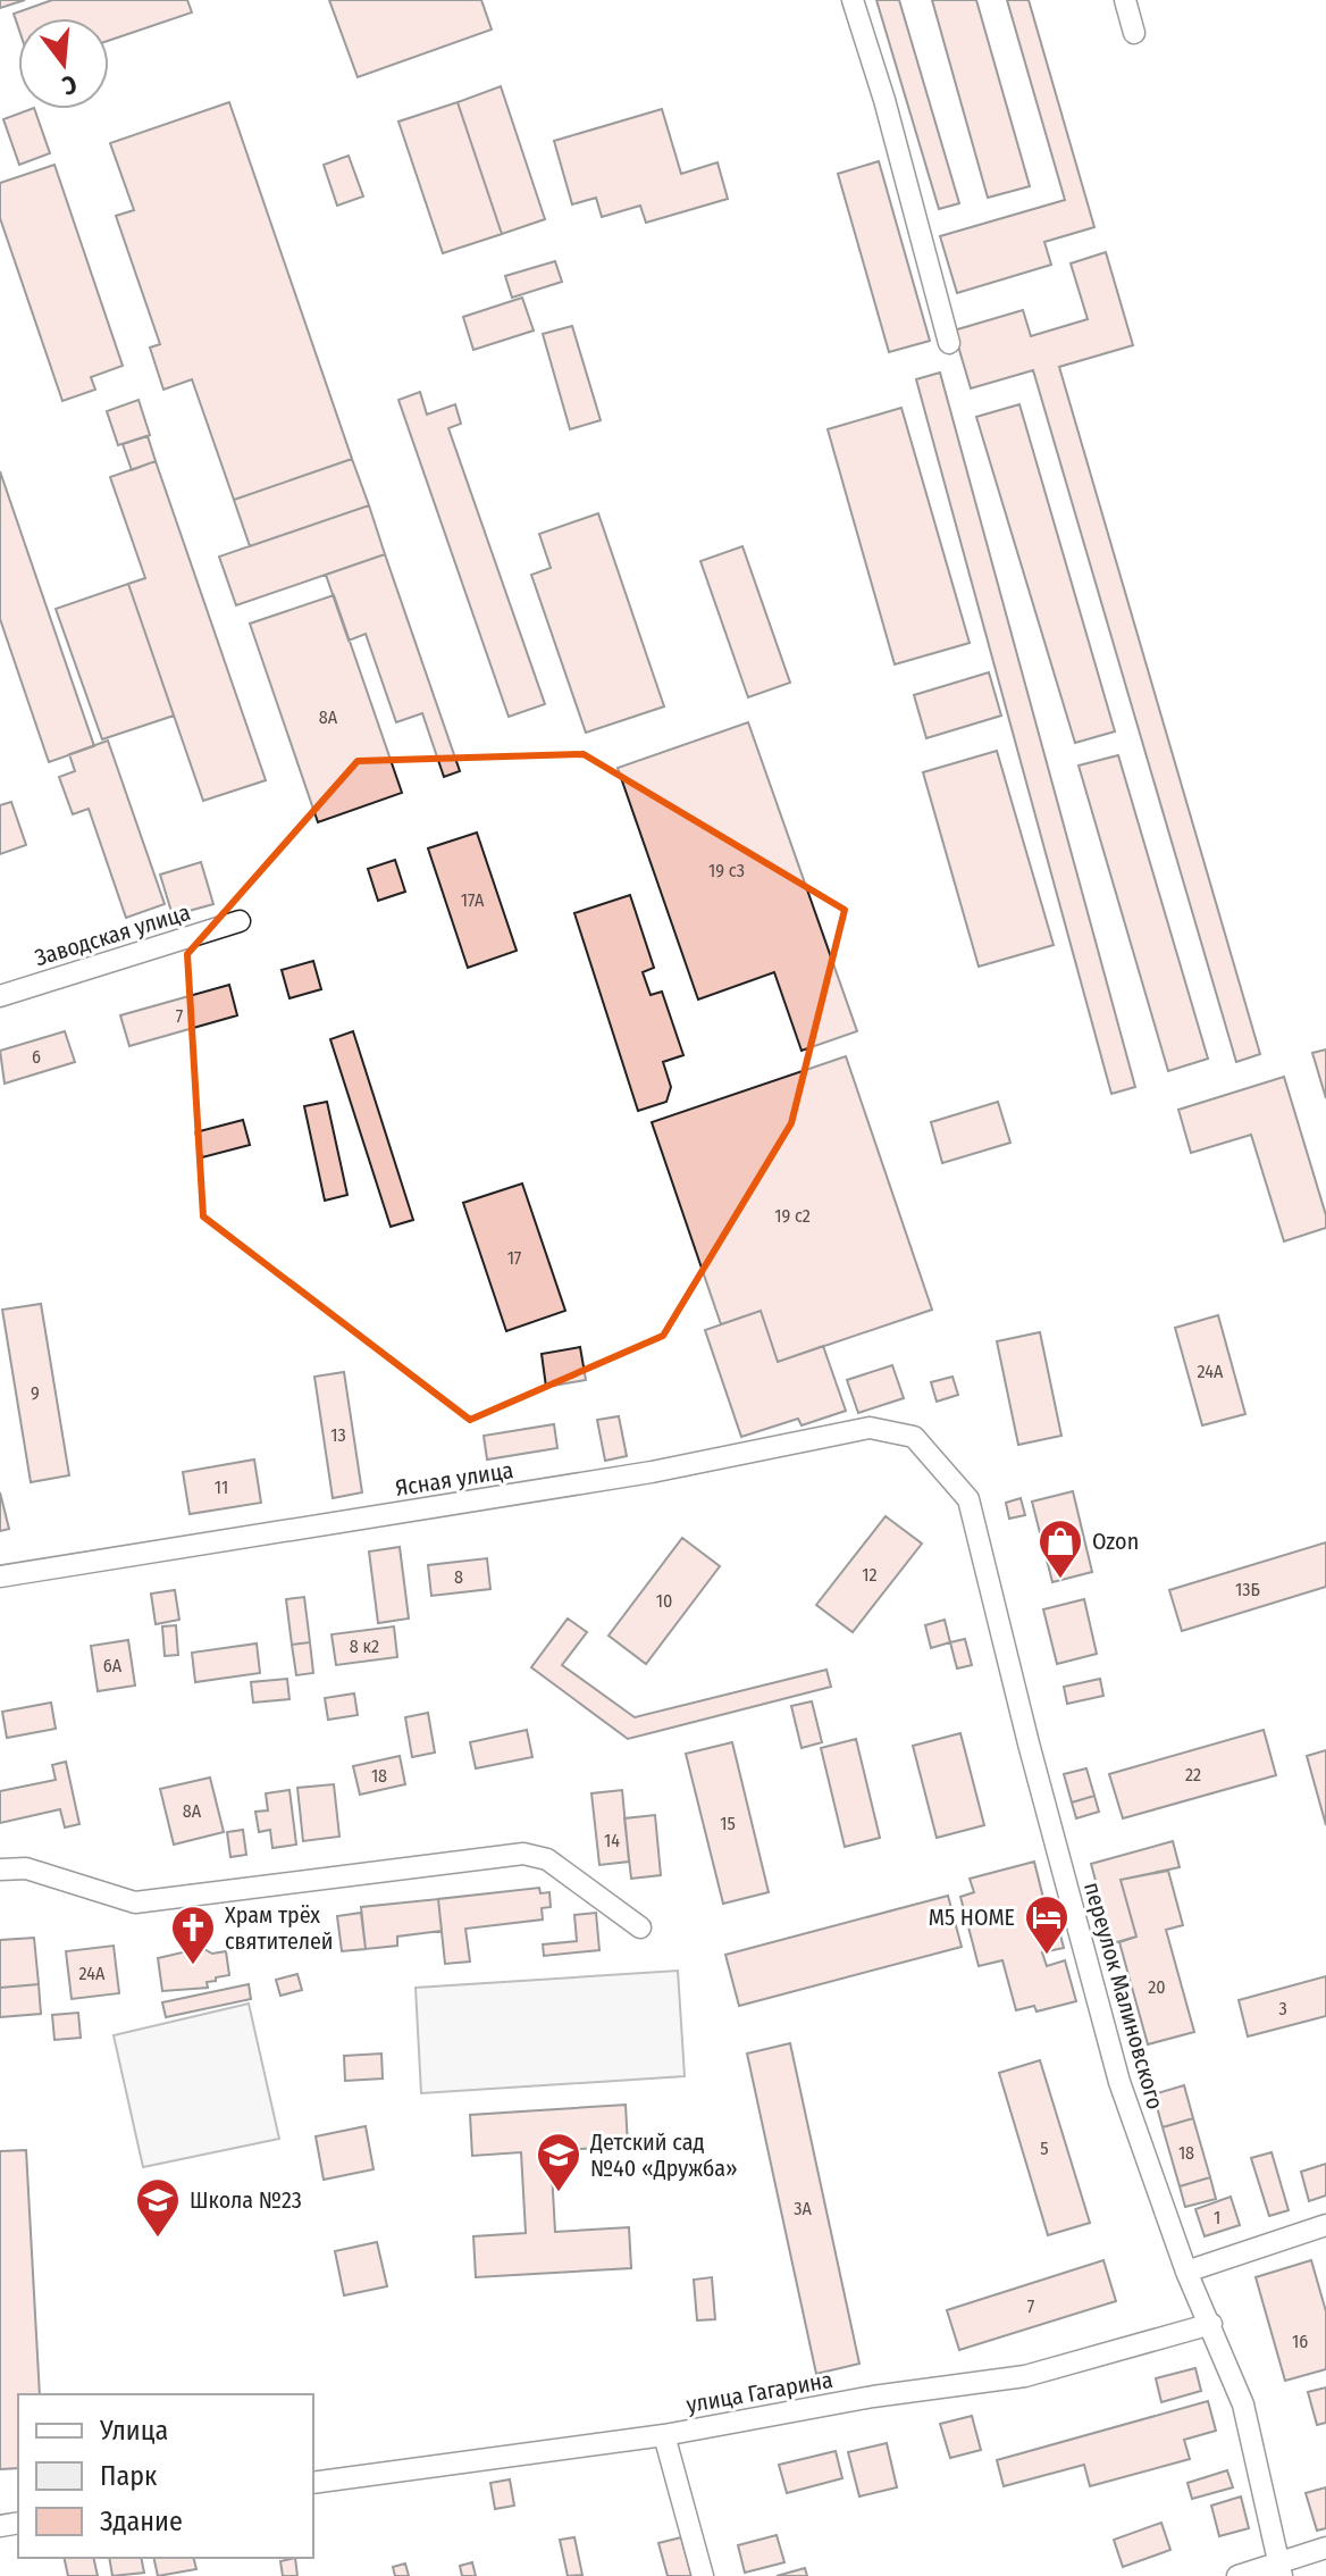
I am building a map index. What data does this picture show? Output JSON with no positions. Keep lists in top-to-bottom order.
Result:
{
  "streets": {
    "street": [
      "Заводская улица",
      "Ясная улица",
      "переулок Малиновского",
      "улица Гагарина"
    ]
  },
  "crossings": [
    ["Ясная улица", "переулок Малиновского"],
    ["переулок Малиновского", "улица Гагарина"]
  ],
  "places": {
    "shop": ["Ozon"],
    "hotel": ["M5 HOME"],
    "church": ["Храм трёх святителей"],
    "school or university": ["Детский сад №40 «Дружба»", "Школа №23"]
  },
  "house_numbers": [
    "8А",
    "19 с3",
    "17А",
    "7",
    "6",
    "19 с2",
    "17",
    "24А",
    "9",
    "13",
    "11",
    "12",
    "8",
    "13Б",
    "10",
    "8 к2",
    "6А",
    "22",
    "18",
    "8А",
    "15",
    "14",
    "24А",
    "20",
    "3",
    "5",
    "18",
    "3А",
    "1",
    "7",
    "16"
  ],
  "legend": ["Улица", "Парк", "Здание"],
  "north": "bottom"
}
